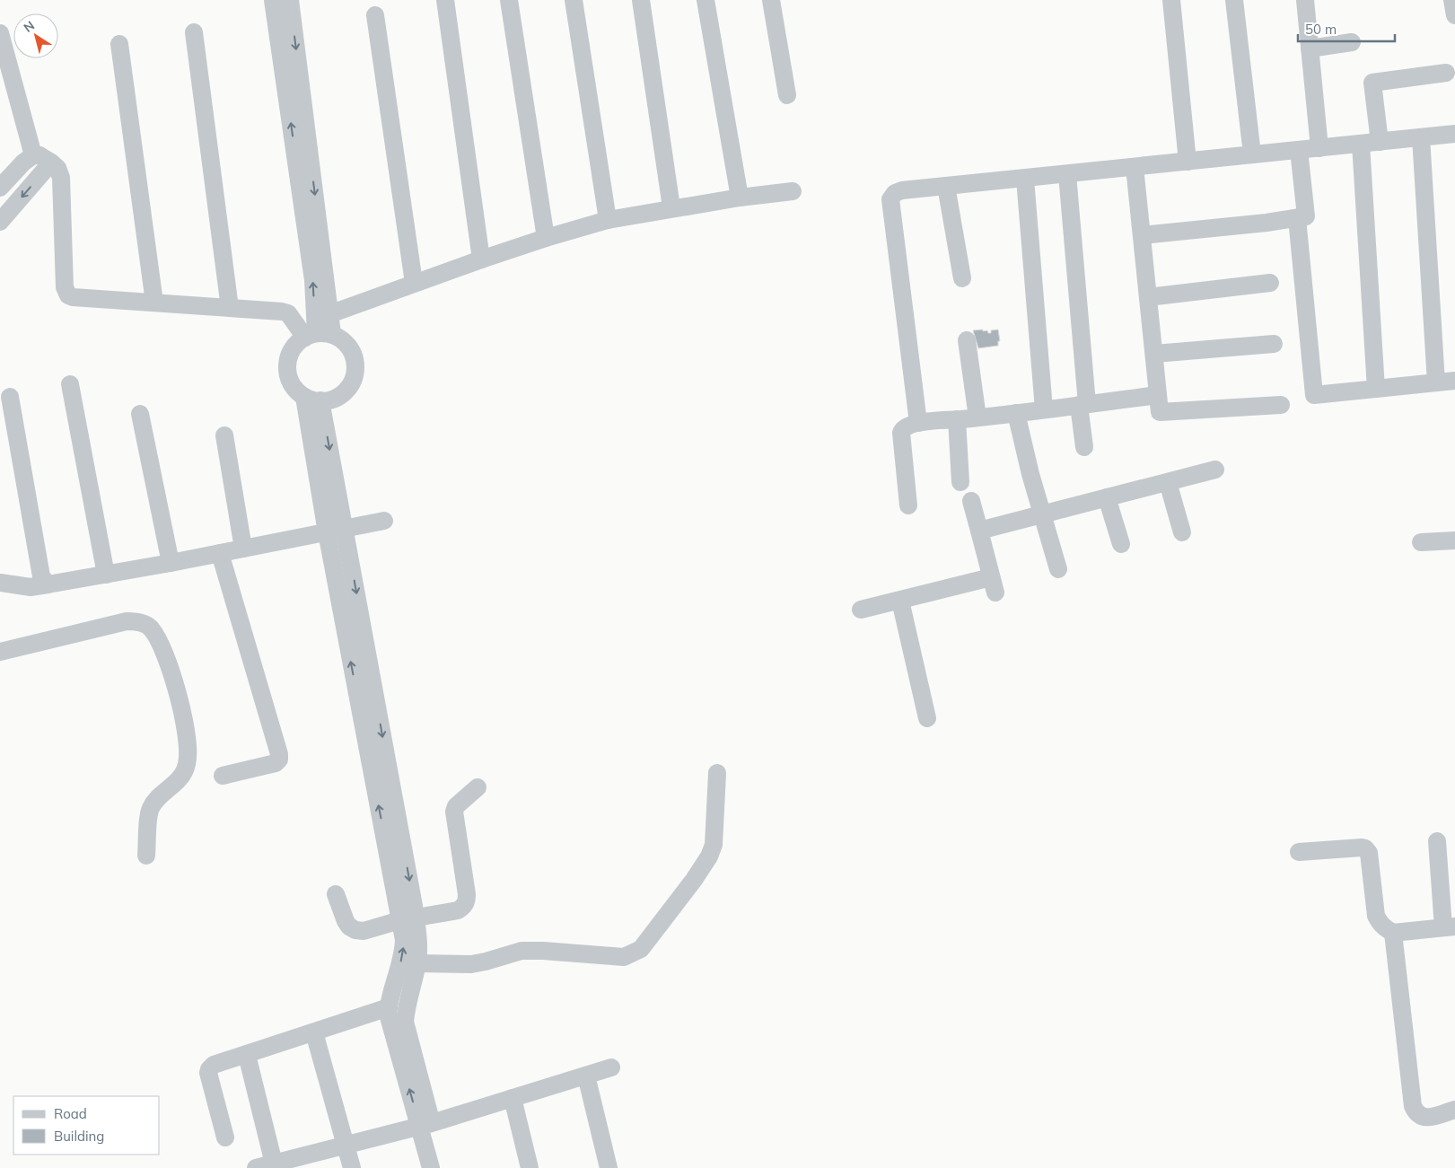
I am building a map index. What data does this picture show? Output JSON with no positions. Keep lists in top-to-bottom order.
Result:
{
  "legend": ["Road", "Building"],
  "scale_bar": "50 m",
  "north": "top left"
}
